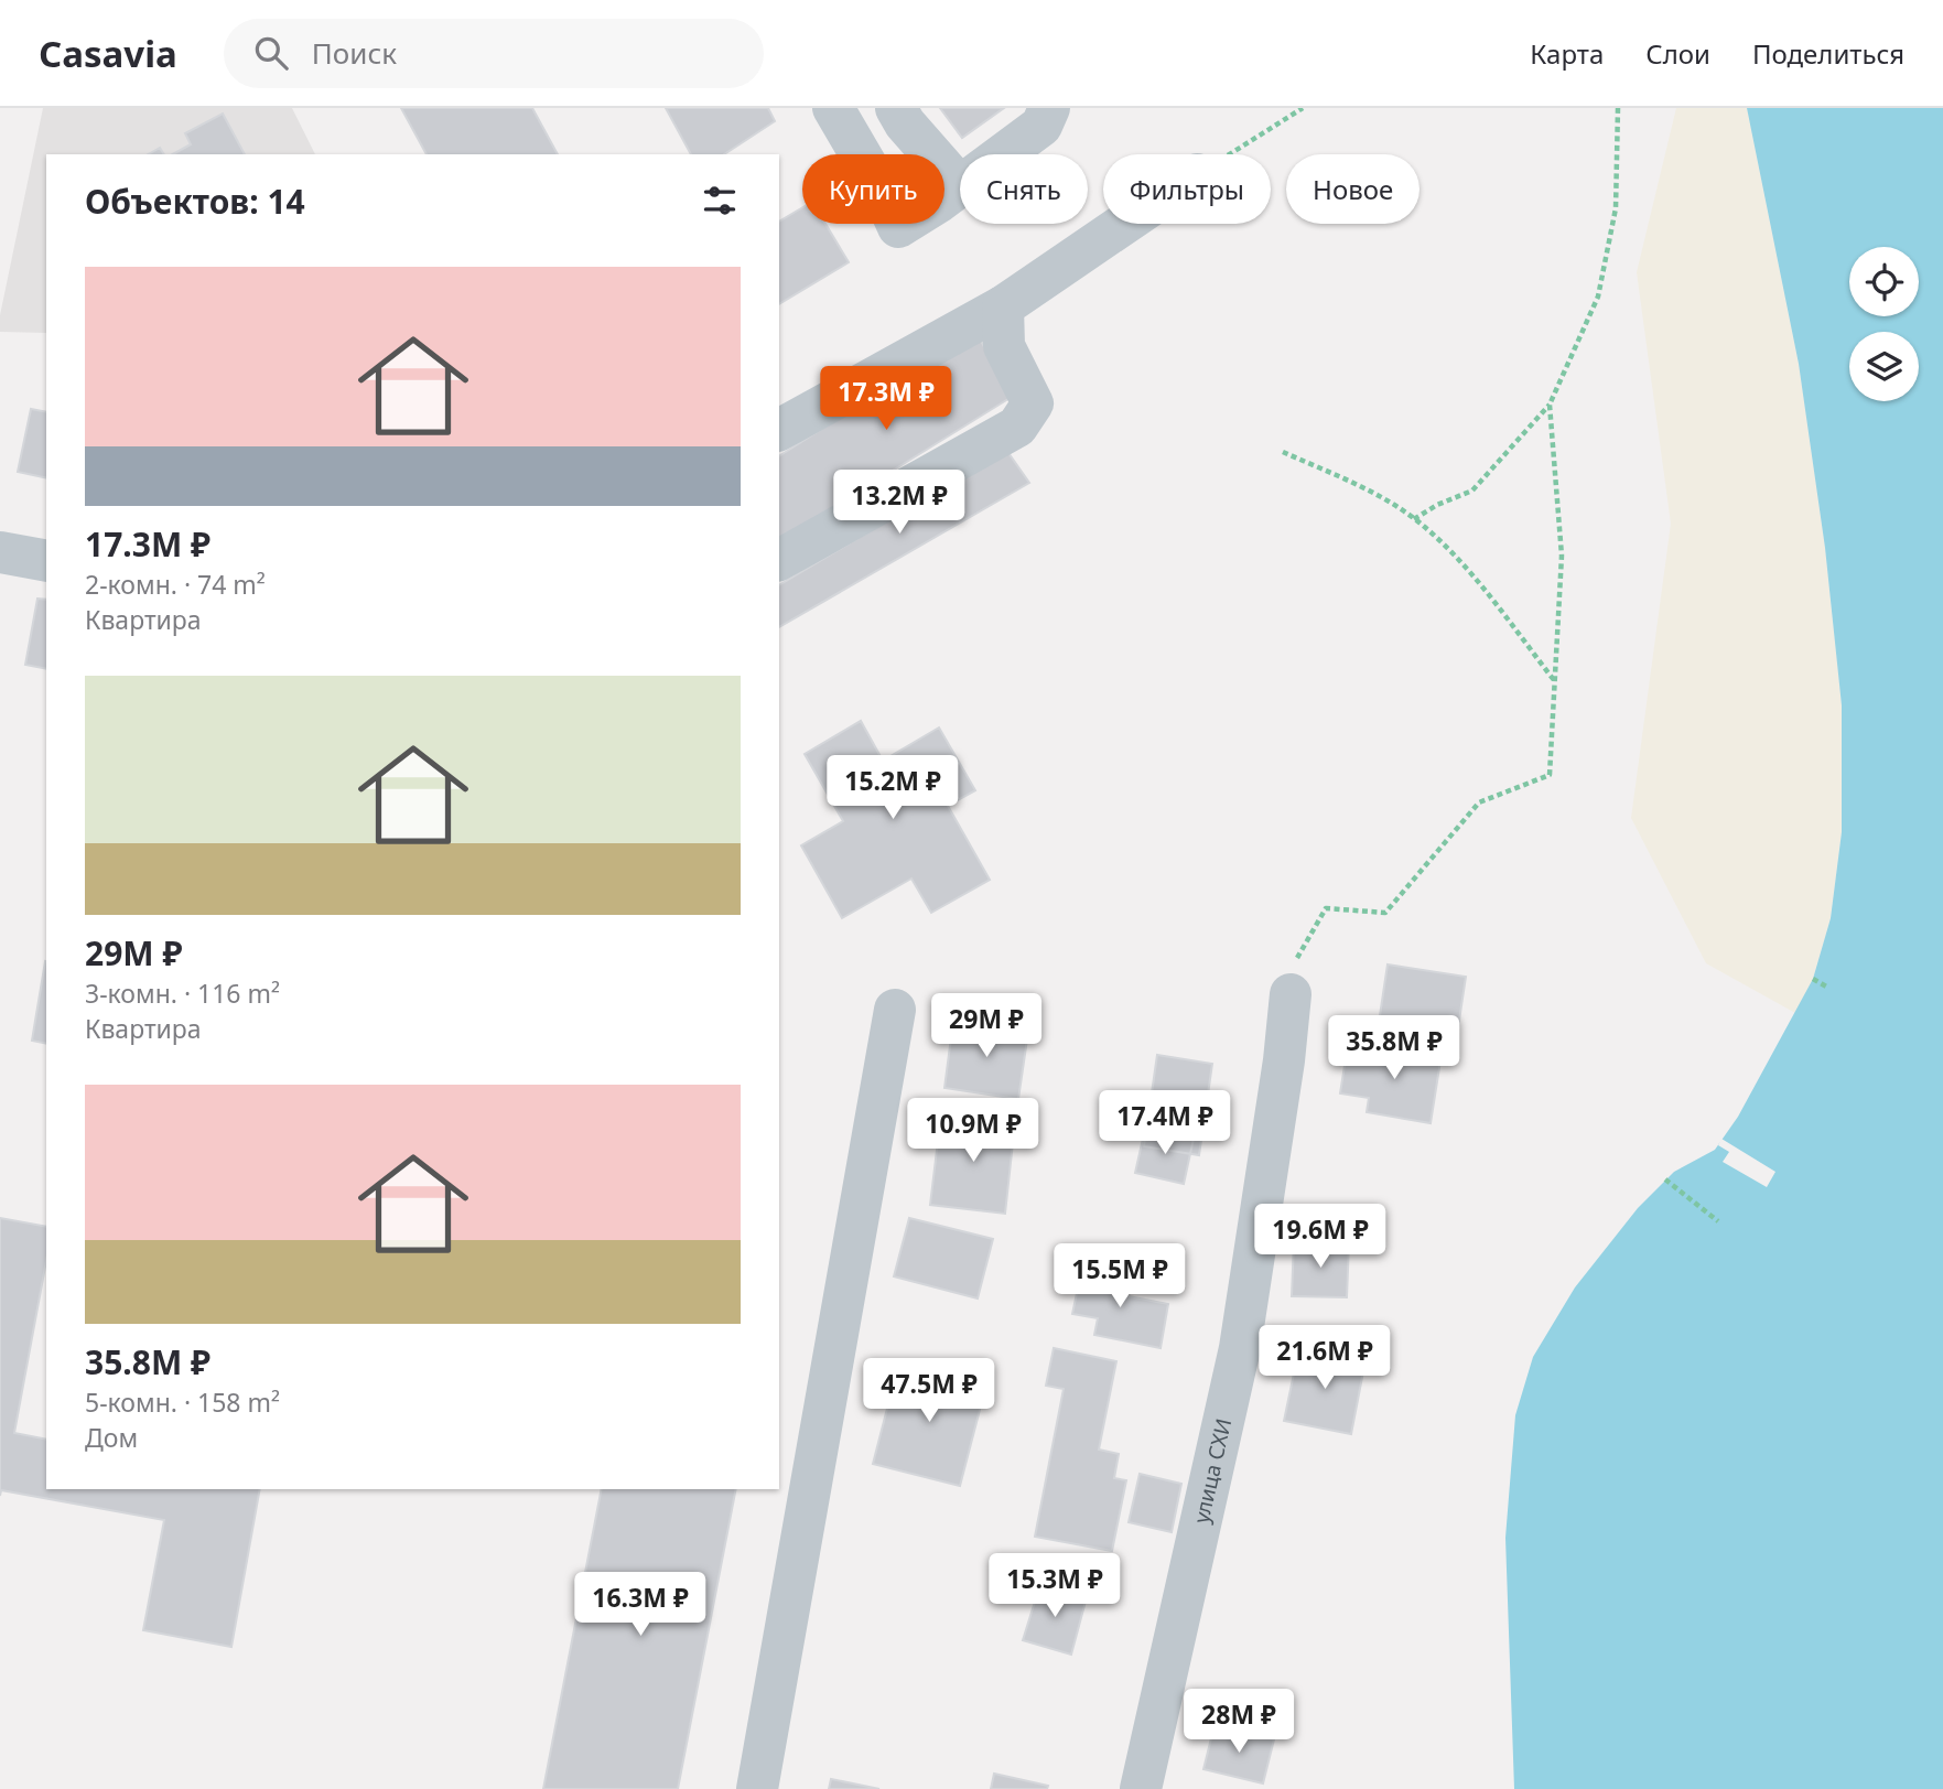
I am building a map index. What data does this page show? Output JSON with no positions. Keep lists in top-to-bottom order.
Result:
{
  "streets": {
    "lane": ["улица СХИ"]
  },
  "page": {
    "header": "Casavia",
    "search": "Поиск",
    "nav": ["Карта", "Слои", "Поделиться"],
    "chip": [
      "Купить",
      "Снять",
      "Фильтры",
      "Новое"
    ],
    "heading": "Объектов: 14",
    "list": [
      {
        "name": "17.3M ₽",
        "note": "2-комн. · 74 m² · Квартира"
      },
      {
        "name": "29M ₽",
        "note": "3-комн. · 116 m² · Квартира"
      },
      {
        "name": "35.8M ₽",
        "note": "5-комн. · 158 m² · Дом"
      }
    ],
    "price": [
      "17.3M ₽",
      "13.2M ₽",
      "15.2M ₽",
      "29M ₽",
      "35.8M ₽",
      "17.4M ₽",
      "10.9M ₽",
      "19.6M ₽",
      "15.5M ₽",
      "21.6M ₽",
      "47.5M ₽",
      "15.3M ₽",
      "16.3M ₽",
      "28M ₽"
    ]
  }
}
